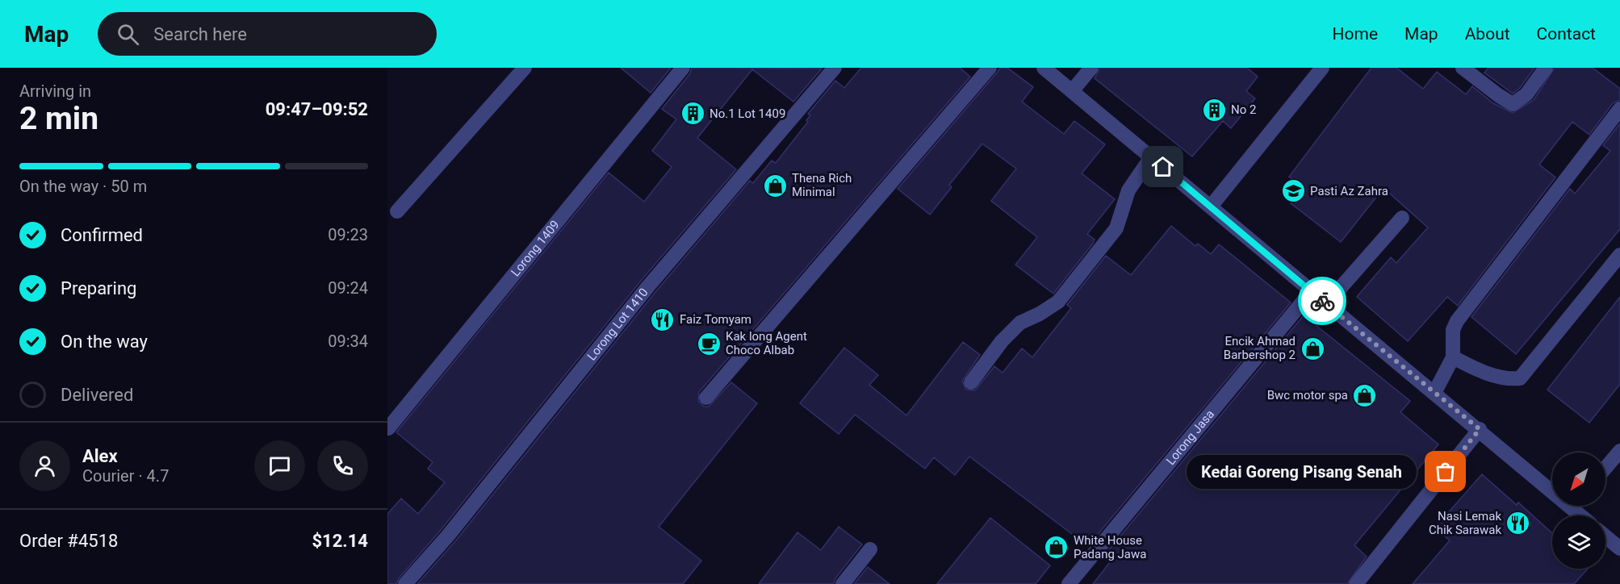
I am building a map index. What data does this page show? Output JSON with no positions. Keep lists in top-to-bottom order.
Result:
{
  "streets": {
    "street": ["Lorong 1409", "Lorong Lot 1410", "Lorong Jasa"]
  },
  "places": {
    "building": ["No 2", "No.1 Lot 1409"],
    "shop": [
      "Thena Rich Minimal",
      "Encik Ahmad Barbershop 2",
      "Bwc motor spa",
      "White House Padang Jawa"
    ],
    "school or university": ["Pasti Az Zahra"],
    "restaurant": ["Faiz Tomyam", "Nasi Lemak Chik Sarawak"],
    "cafe": ["Kak long Agent Choco Albab"],
    "other": ["Kedai Goreng Pisang Senah"]
  },
  "north": "bottom left",
  "page": {
    "header": "Map",
    "search": "Search here",
    "nav": [
      "Home",
      "Map",
      "About",
      "Contact"
    ],
    "heading": ["2 min", "Arriving in", "09:47–09:52"],
    "panel": [
      "Alex",
      "Courier · 4.7",
      "Order #4518",
      "$12.14"
    ],
    "bar": "On the way · 50 m",
    "list": [
      ["Confirmed", "09:23"],
      ["Preparing", "09:24"],
      ["On the way", "09:34"],
      "Delivered"
    ],
    "bubble": "Kedai Goreng Pisang Senah"
  }
}
